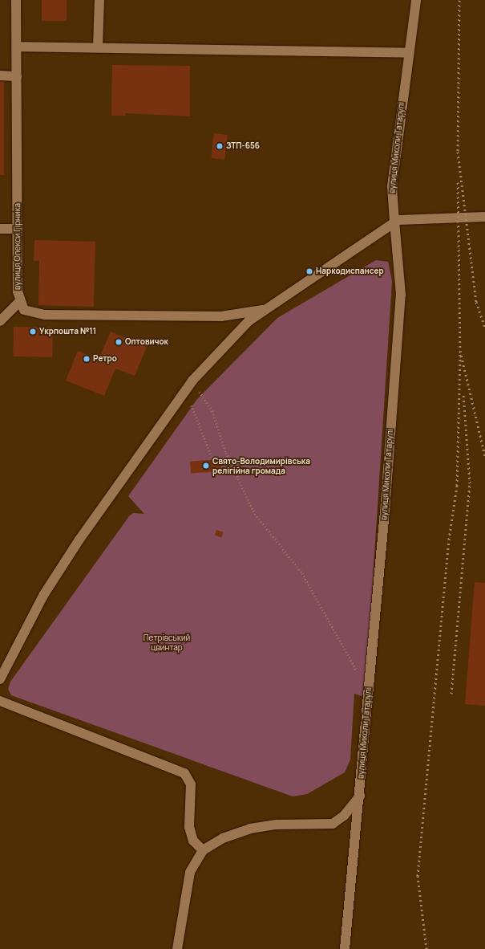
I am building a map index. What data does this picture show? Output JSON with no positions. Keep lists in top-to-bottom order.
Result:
{
  "streets": {
    "street": ["вулиця Миколи Татарулі", "вулиця Олекси Гірника"]
  },
  "parks": ["Петрівський цвинтар"],
  "places": [
    "ЗТП-656",
    "Наркодиспансер",
    "Укрпошта №11",
    "Оптовичок",
    "Ретро",
    "Свято-Володимирівська релігійна громада"
  ]
}
